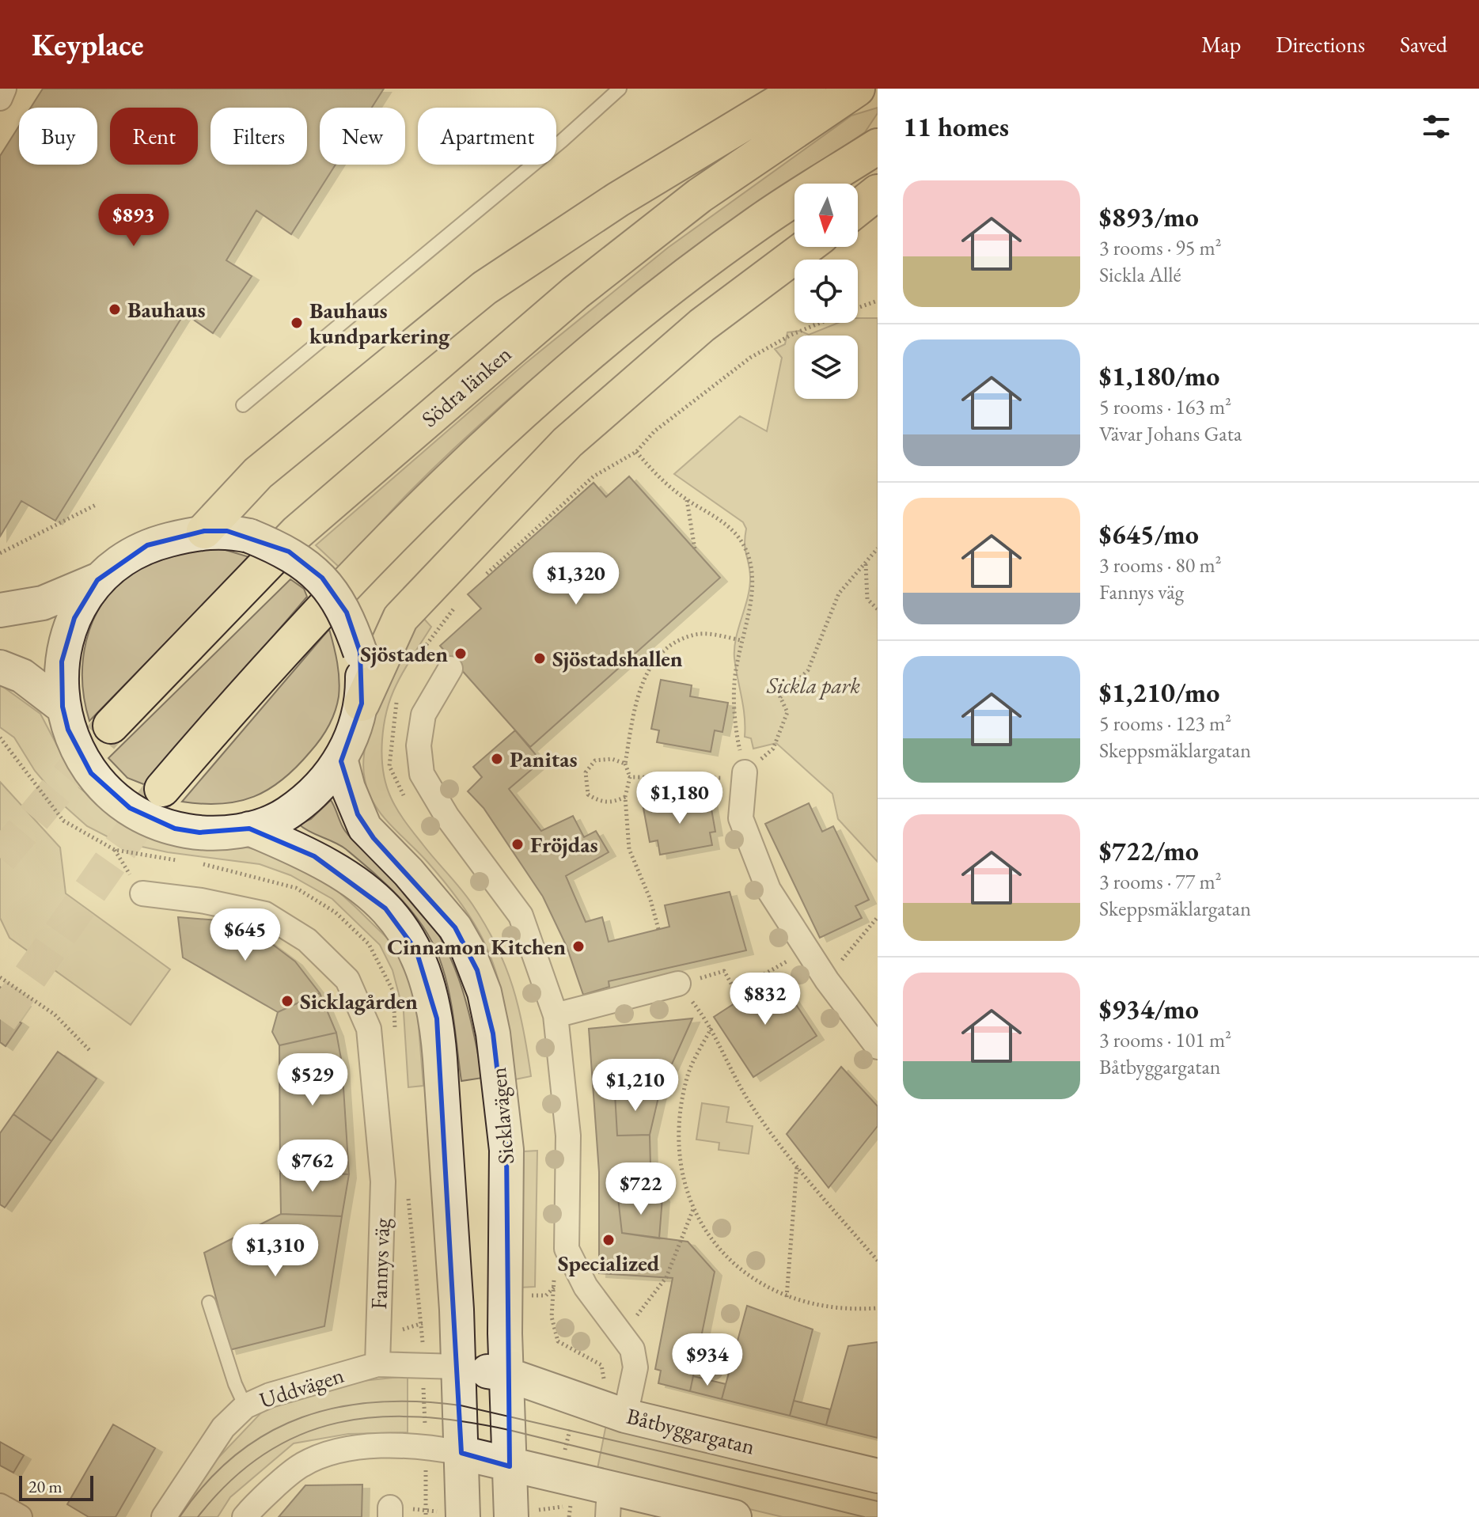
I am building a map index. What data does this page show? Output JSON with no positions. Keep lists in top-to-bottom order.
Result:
{
  "streets": {
    "highway": ["Södra länken"],
    "main road": ["Sicklavägen", "Båtbyggargatan"],
    "street": ["Fannys väg", "Uddvägen"]
  },
  "crossings": [
    ["Sicklavägen", "Båtbyggargatan"],
    ["Fannys väg", "Uddvägen"],
    ["Uddvägen", "Båtbyggargatan"]
  ],
  "parks": ["Sickla park"],
  "places": [
    "Bauhaus",
    "Bauhaus kundparkering",
    "Sjöstaden",
    "Sjöstadshallen",
    "Panitas",
    "Fröjdas",
    "Cinnamon Kitchen",
    "Sicklagården",
    "Specialized"
  ],
  "scale_bar": "20 m",
  "north": "bottom",
  "page": {
    "header": "Keyplace",
    "nav": ["Map", "Directions", "Saved"],
    "heading": "11 homes",
    "chip": [
      "Buy",
      "Rent",
      "Filters",
      "New",
      "Apartment"
    ],
    "list": [
      {
        "name": "$893/mo",
        "note": "3 rooms · 95 m² · Sickla Allé"
      },
      {
        "name": "$1,180/mo",
        "note": "5 rooms · 163 m² · Vävar Johans Gata"
      },
      {
        "name": "$645/mo",
        "note": "3 rooms · 80 m² · Fannys väg"
      },
      {
        "name": "$1,210/mo",
        "note": "5 rooms · 123 m² · Skeppsmäklargatan"
      },
      {
        "name": "$722/mo",
        "note": "3 rooms · 77 m² · Skeppsmäklargatan"
      },
      {
        "name": "$934/mo",
        "note": "3 rooms · 101 m² · Båtbyggargatan"
      }
    ],
    "price": [
      "$893",
      "$1,320",
      "$1,180",
      "$645",
      "$832",
      "$529",
      "$1,210",
      "$762",
      "$722",
      "$1,310",
      "$934"
    ],
    "scale": "20 m"
  }
}
